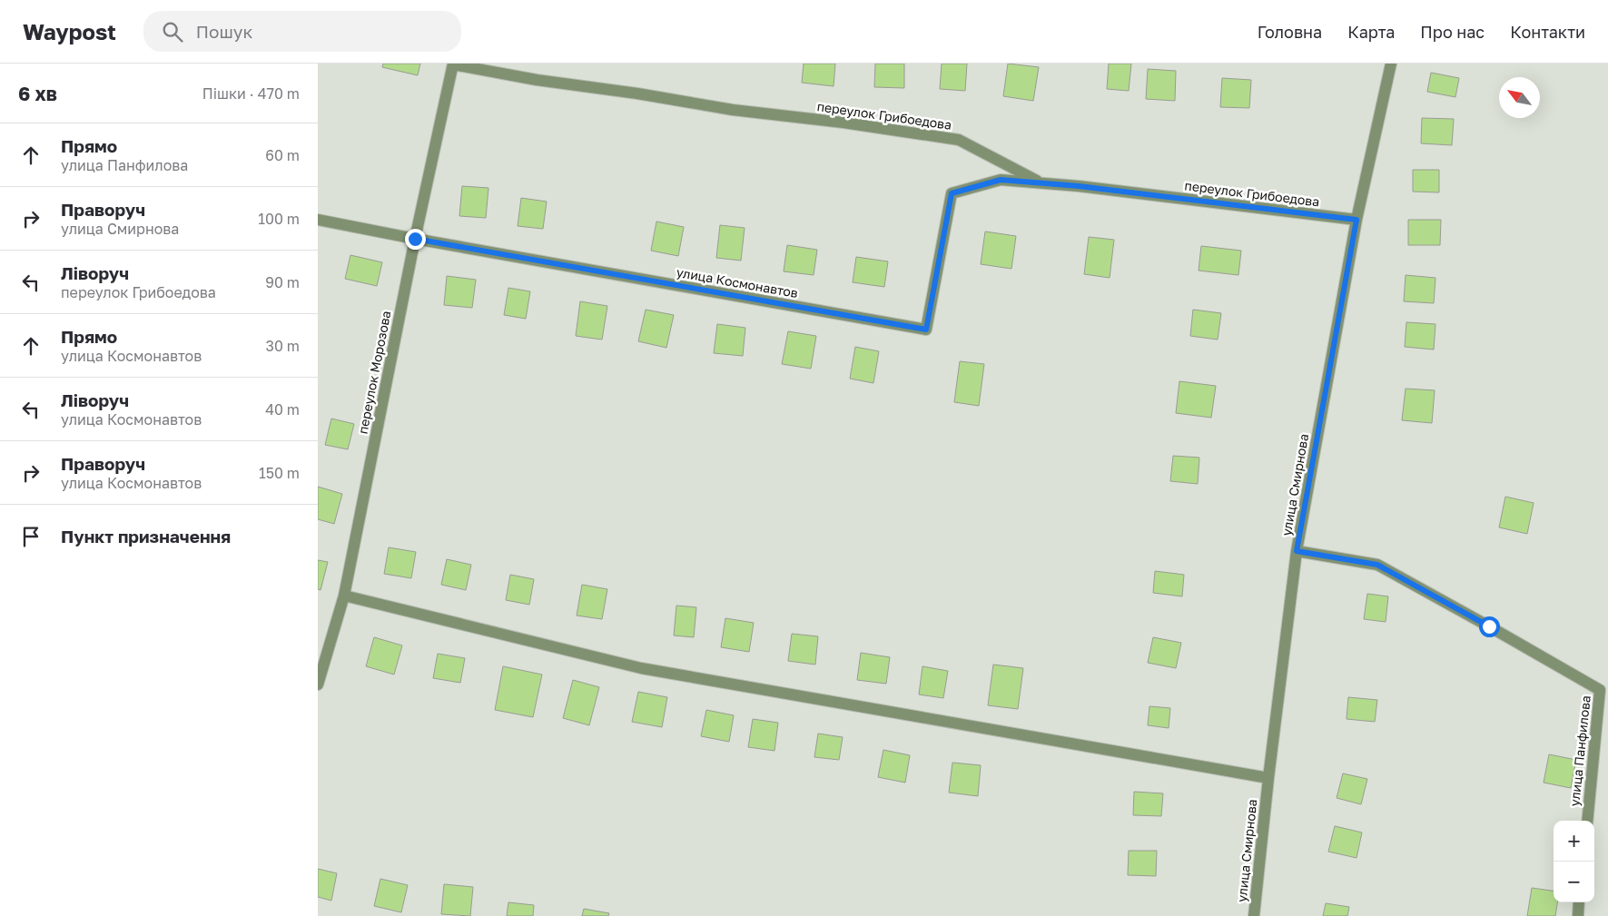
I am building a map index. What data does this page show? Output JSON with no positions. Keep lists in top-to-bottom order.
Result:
{
  "streets": {
    "street": [
      "переулок Грибоедова",
      "улица Космонавтов",
      "переулок Морозова",
      "улица Смирнова",
      "улица Панфилова"
    ]
  },
  "crossings": [
    ["переулок Грибоедова", "улица Космонавтов"],
    ["переулок Грибоедова", "переулок Морозова"],
    ["переулок Грибоедова", "улица Смирнова"],
    ["улица Космонавтов", "переулок Морозова"],
    ["улица Смирнова", "улица Панфилова"]
  ],
  "north": "top left",
  "page": {
    "header": "Waypost",
    "search": "Пошук",
    "nav": [
      "Головна",
      "Карта",
      "Про нас",
      "Контакти"
    ],
    "heading": ["6 хв", "Пішки · 470 m"],
    "list": [
      ["Прямо", "улица Панфилова", "60 m"],
      ["Праворуч", "улица Смирнова", "100 m"],
      ["Ліворуч", "переулок Грибоедова", "90 m"],
      ["Прямо", "улица Космонавтов", "30 m"],
      ["Ліворуч", "улица Космонавтов", "40 m"],
      ["Праворуч", "улица Космонавтов", "150 m"],
      "Пункт призначення"
    ],
    "map_buttons": ["+", "−"]
  }
}
